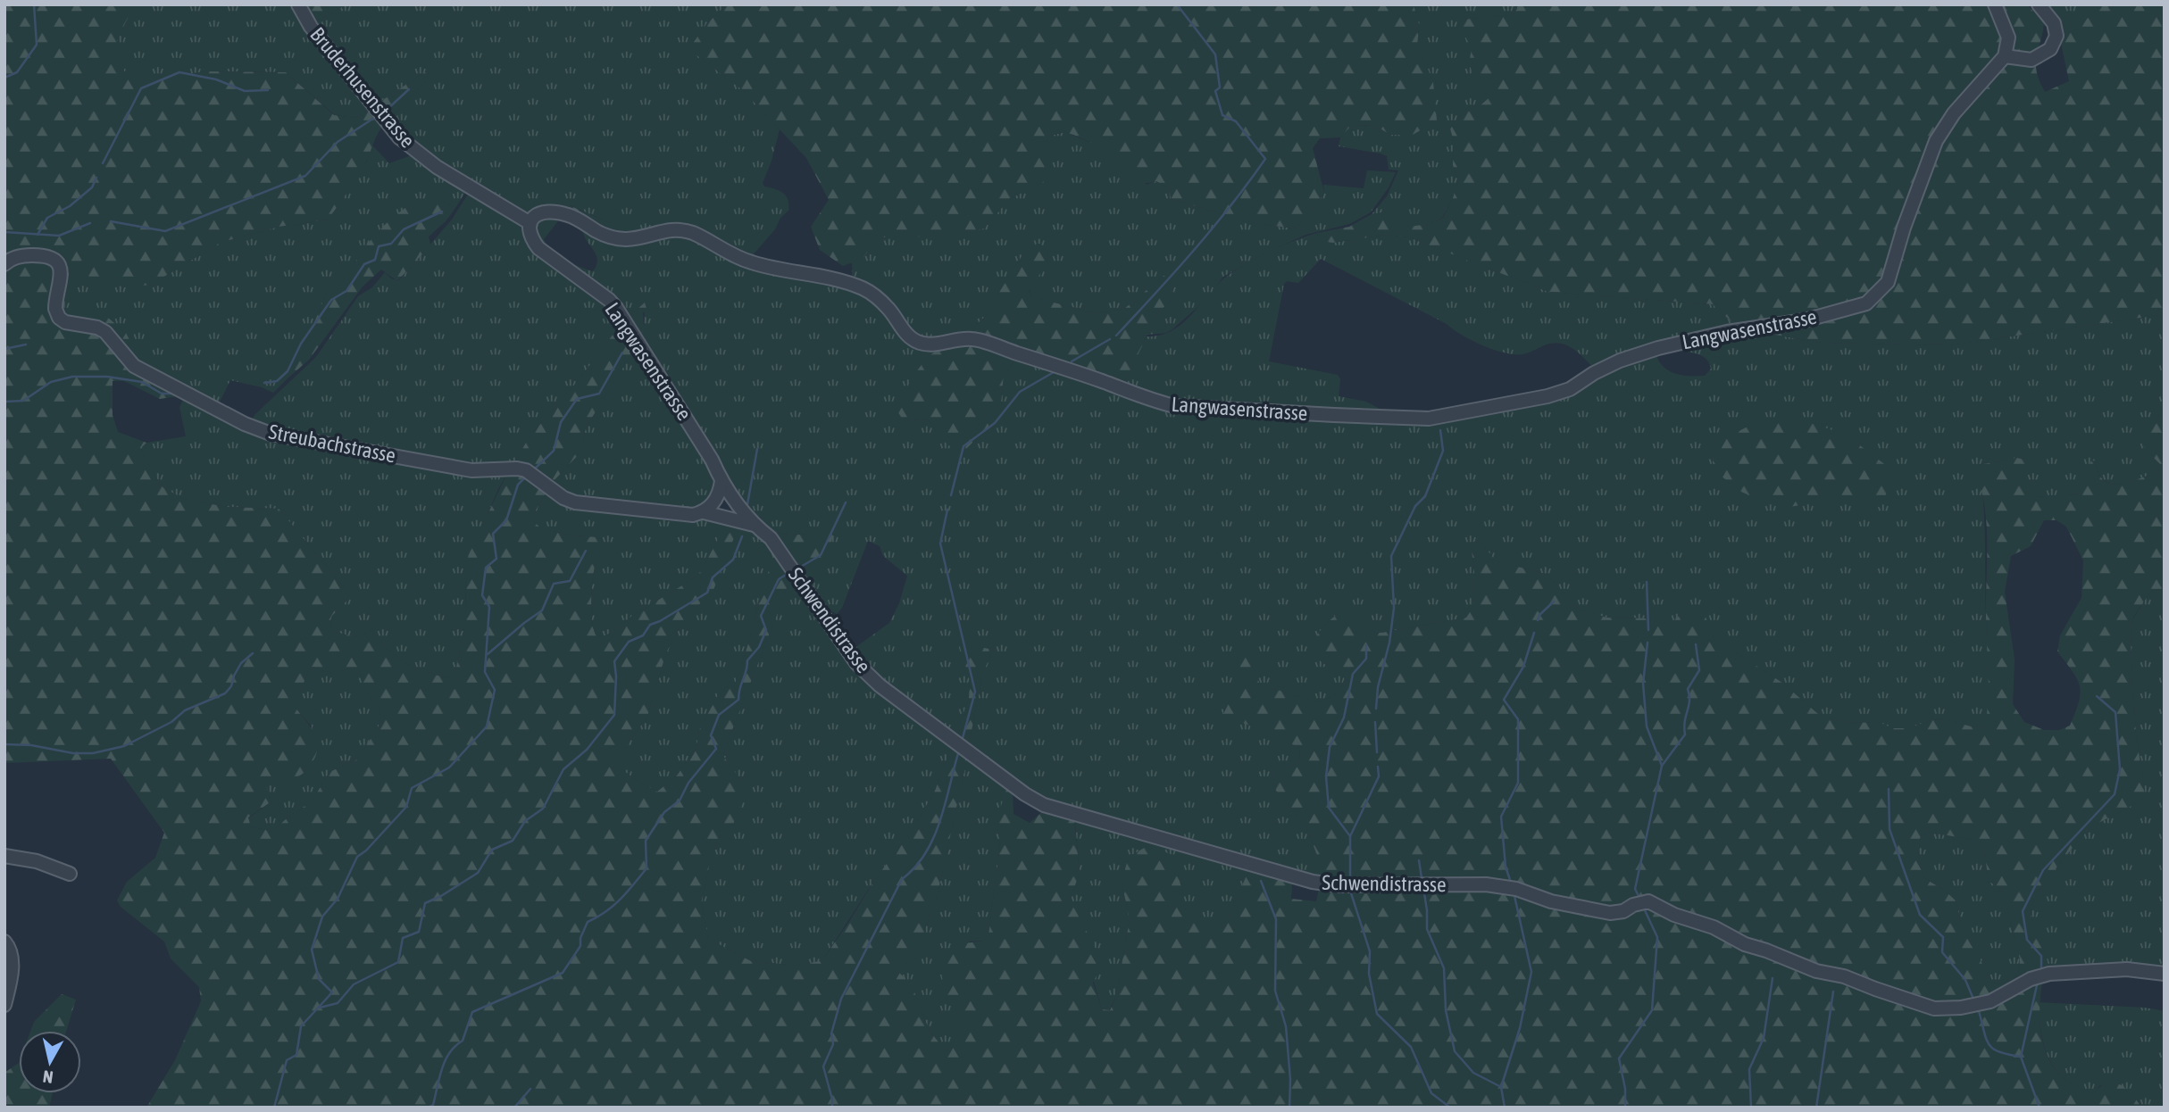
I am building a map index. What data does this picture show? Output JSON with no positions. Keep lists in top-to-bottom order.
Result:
{
  "streets": {
    "street": [
      "Bruderhusenstrasse",
      "Langwasenstrasse",
      "Streubachstrasse",
      "Schwendistrasse"
    ]
  },
  "crossings": [
    ["Bruderhusenstrasse", "Langwasenstrasse"],
    ["Langwasenstrasse", "Schwendistrasse"],
    ["Streubachstrasse", "Schwendistrasse"]
  ],
  "north": "bottom"
}
